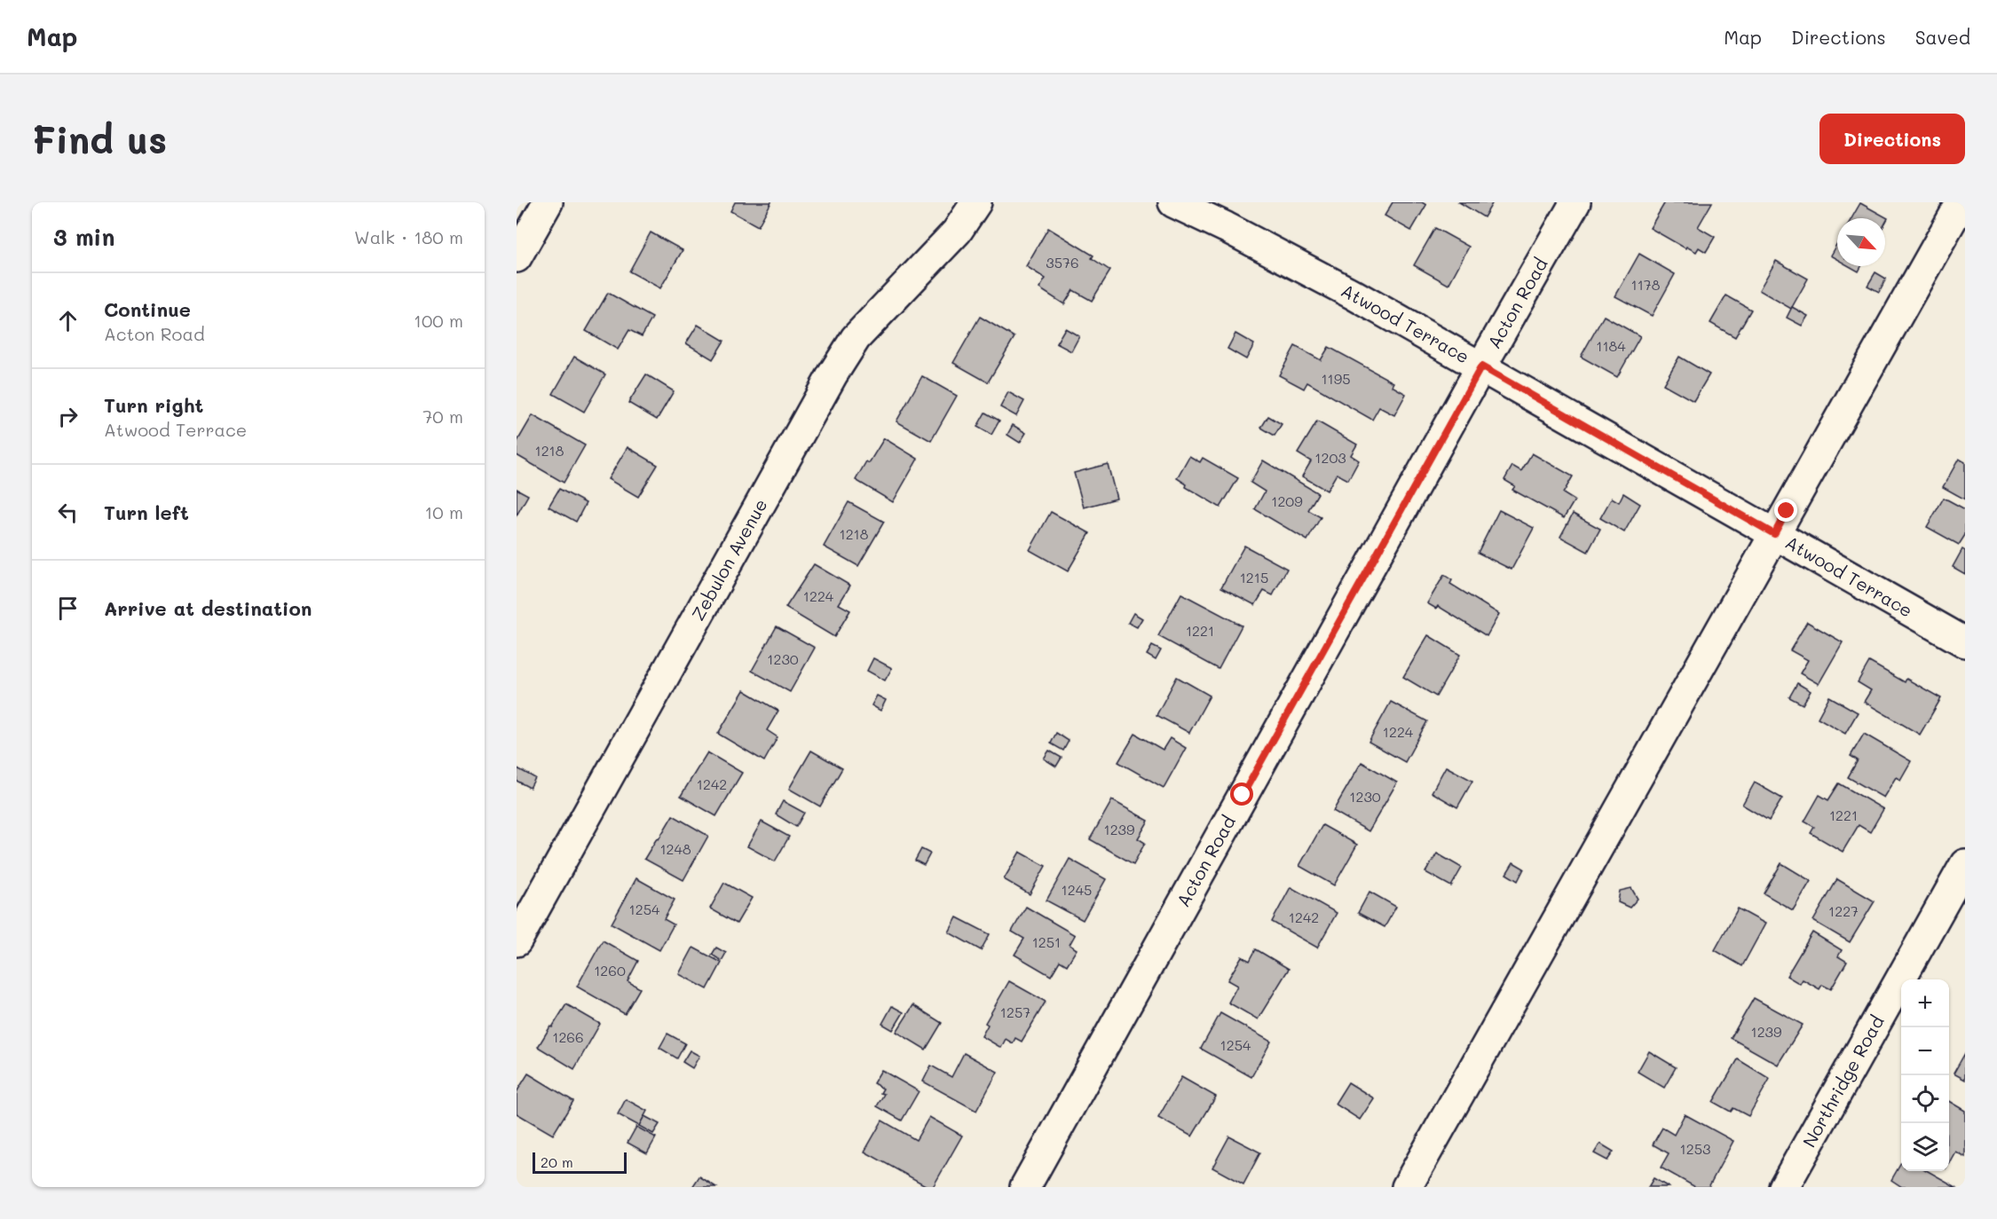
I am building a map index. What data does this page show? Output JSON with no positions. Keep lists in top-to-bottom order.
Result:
{
  "streets": {
    "street": [
      "Acton Road",
      "Atwood Terrace",
      "Zebulon Avenue",
      "Northridge Road"
    ]
  },
  "crossings": [
    ["Acton Road", "Atwood Terrace"]
  ],
  "house_numbers": [
    "3576",
    "1178",
    "1184",
    "1195",
    "1218",
    "1203",
    "1209",
    "1218",
    "1215",
    "1224",
    "1221",
    "1230",
    "1224",
    "1242",
    "1230",
    "1221",
    "1239",
    "1248",
    "1245",
    "1254",
    "1227",
    "1242",
    "1251",
    "1260",
    "1257",
    "1239",
    "1266",
    "1254",
    "1253"
  ],
  "scale_bar": "20 m",
  "north": "bottom right",
  "page": {
    "header": "Map",
    "nav": ["Map", "Directions", "Saved"],
    "buttons": "Directions",
    "title": "Find us",
    "heading": ["3 min", "Walk · 180 m"],
    "list": [
      ["Continue", "Acton Road", "100 m"],
      ["Turn right", "Atwood Terrace", "70 m"],
      ["Turn left", "10 m"],
      "Arrive at destination"
    ],
    "map_buttons": ["+", "−"],
    "scale": "20 m"
  }
}
